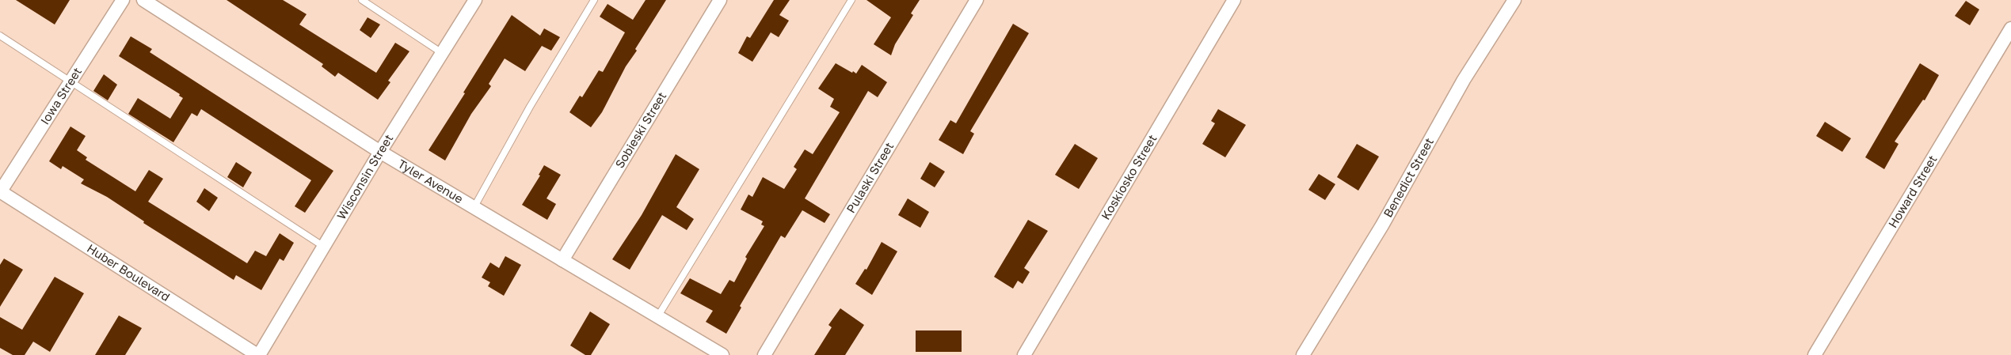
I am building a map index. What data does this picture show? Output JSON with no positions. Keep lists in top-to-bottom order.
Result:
{
  "streets": {
    "street": [
      "Iowa Street",
      "Sobieski Street",
      "Wisconsin Street",
      "Pulaski Street",
      "Koskiosko Street",
      "Benedict Street",
      "Tyler Avenue",
      "Howard Street",
      "Huber Boulevard"
    ]
  },
  "crossings": [
    ["Iowa Street", "Huber Boulevard"],
    ["Sobieski Street", "Tyler Avenue"],
    ["Wisconsin Street", "Tyler Avenue"],
    ["Wisconsin Street", "Huber Boulevard"]
  ]
}
